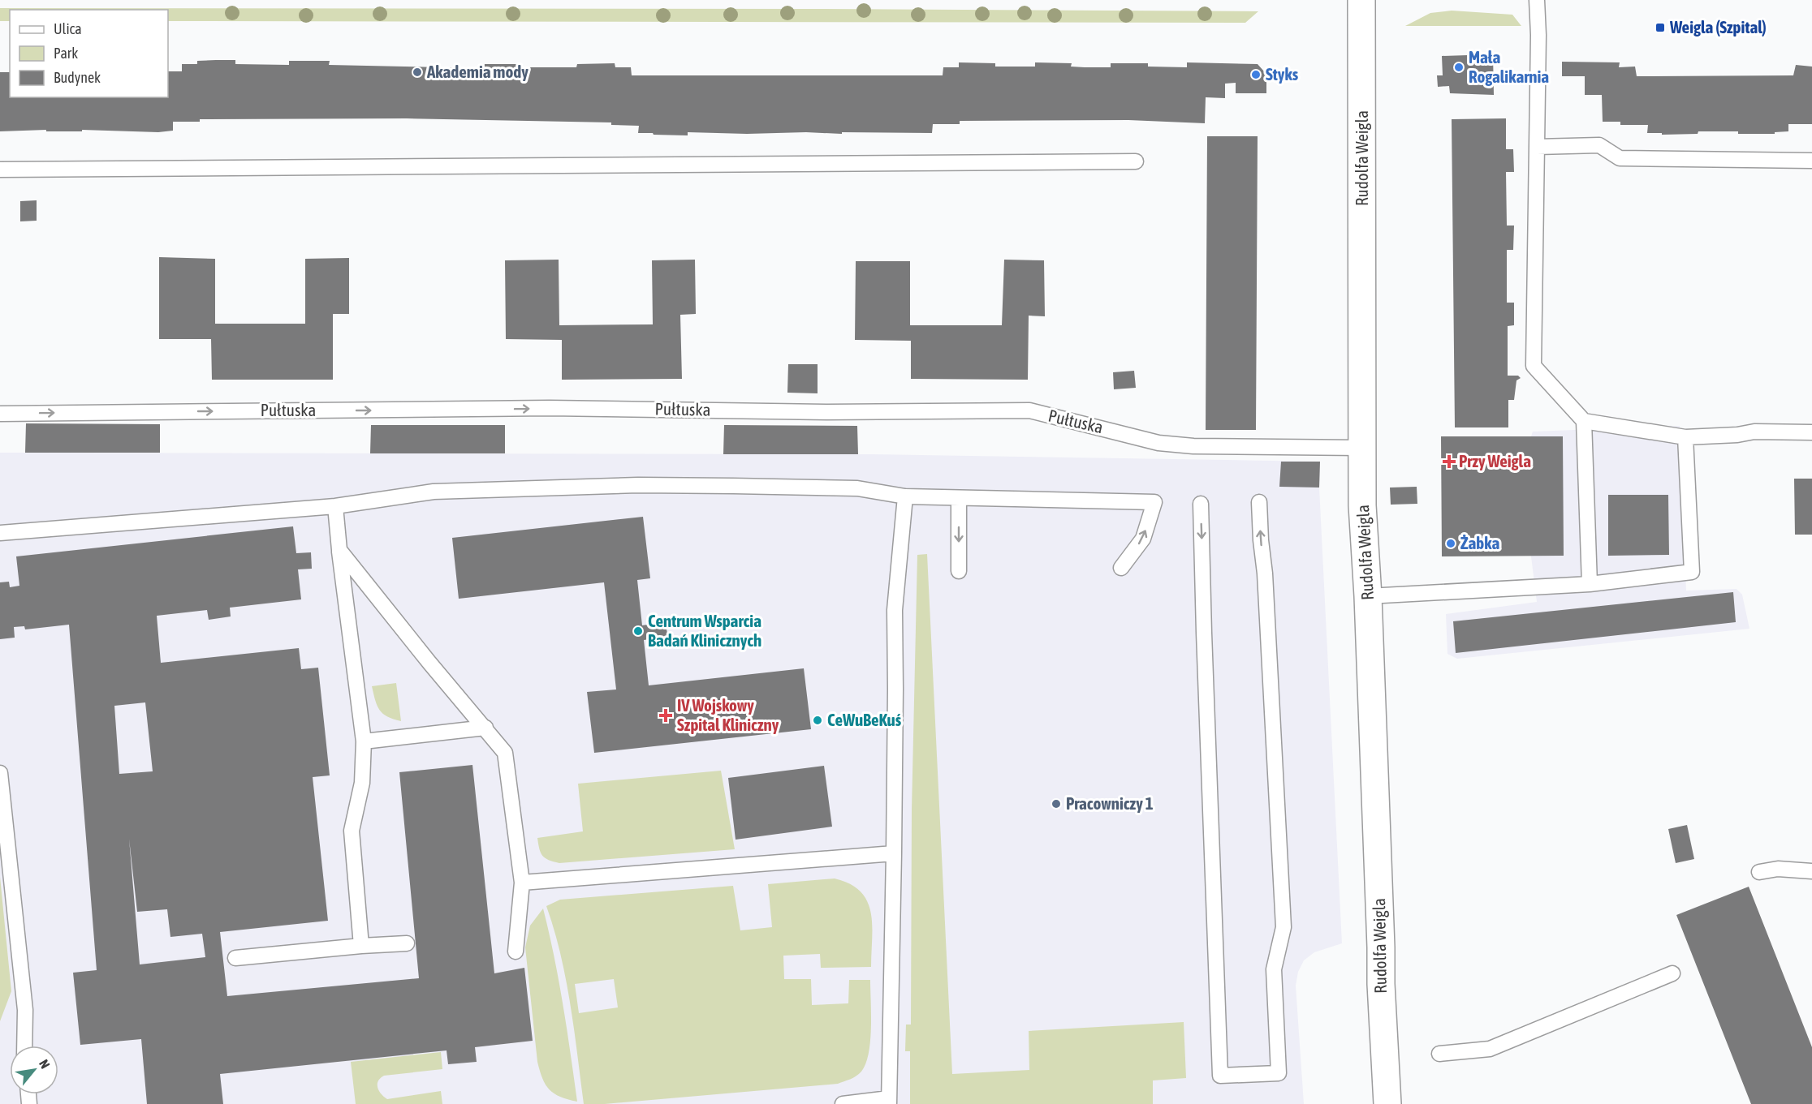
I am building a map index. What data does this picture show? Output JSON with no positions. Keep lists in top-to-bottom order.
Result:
{
  "streets": {
    "street": ["Rudolfa Weigla"],
    "lane": ["Pułtuska"]
  },
  "crossings": [
    ["Rudolfa Weigla", "Pułtuska"]
  ],
  "places": {
    "transit": ["Weigla (Szpital)"],
    "other": [
      "Mała Rogalikarnia",
      "Akademia mody",
      "Styks",
      "Żabka",
      "Centrum Wsparcia Badań Klinicznych",
      "CeWuBeKuś",
      "Pracowniczy 1"
    ],
    "health": ["Przy Weigla", "IV Wojskowy Szpital Kliniczny"]
  },
  "legend": ["Ulica", "Park", "Budynek"],
  "north": "top right"
}
